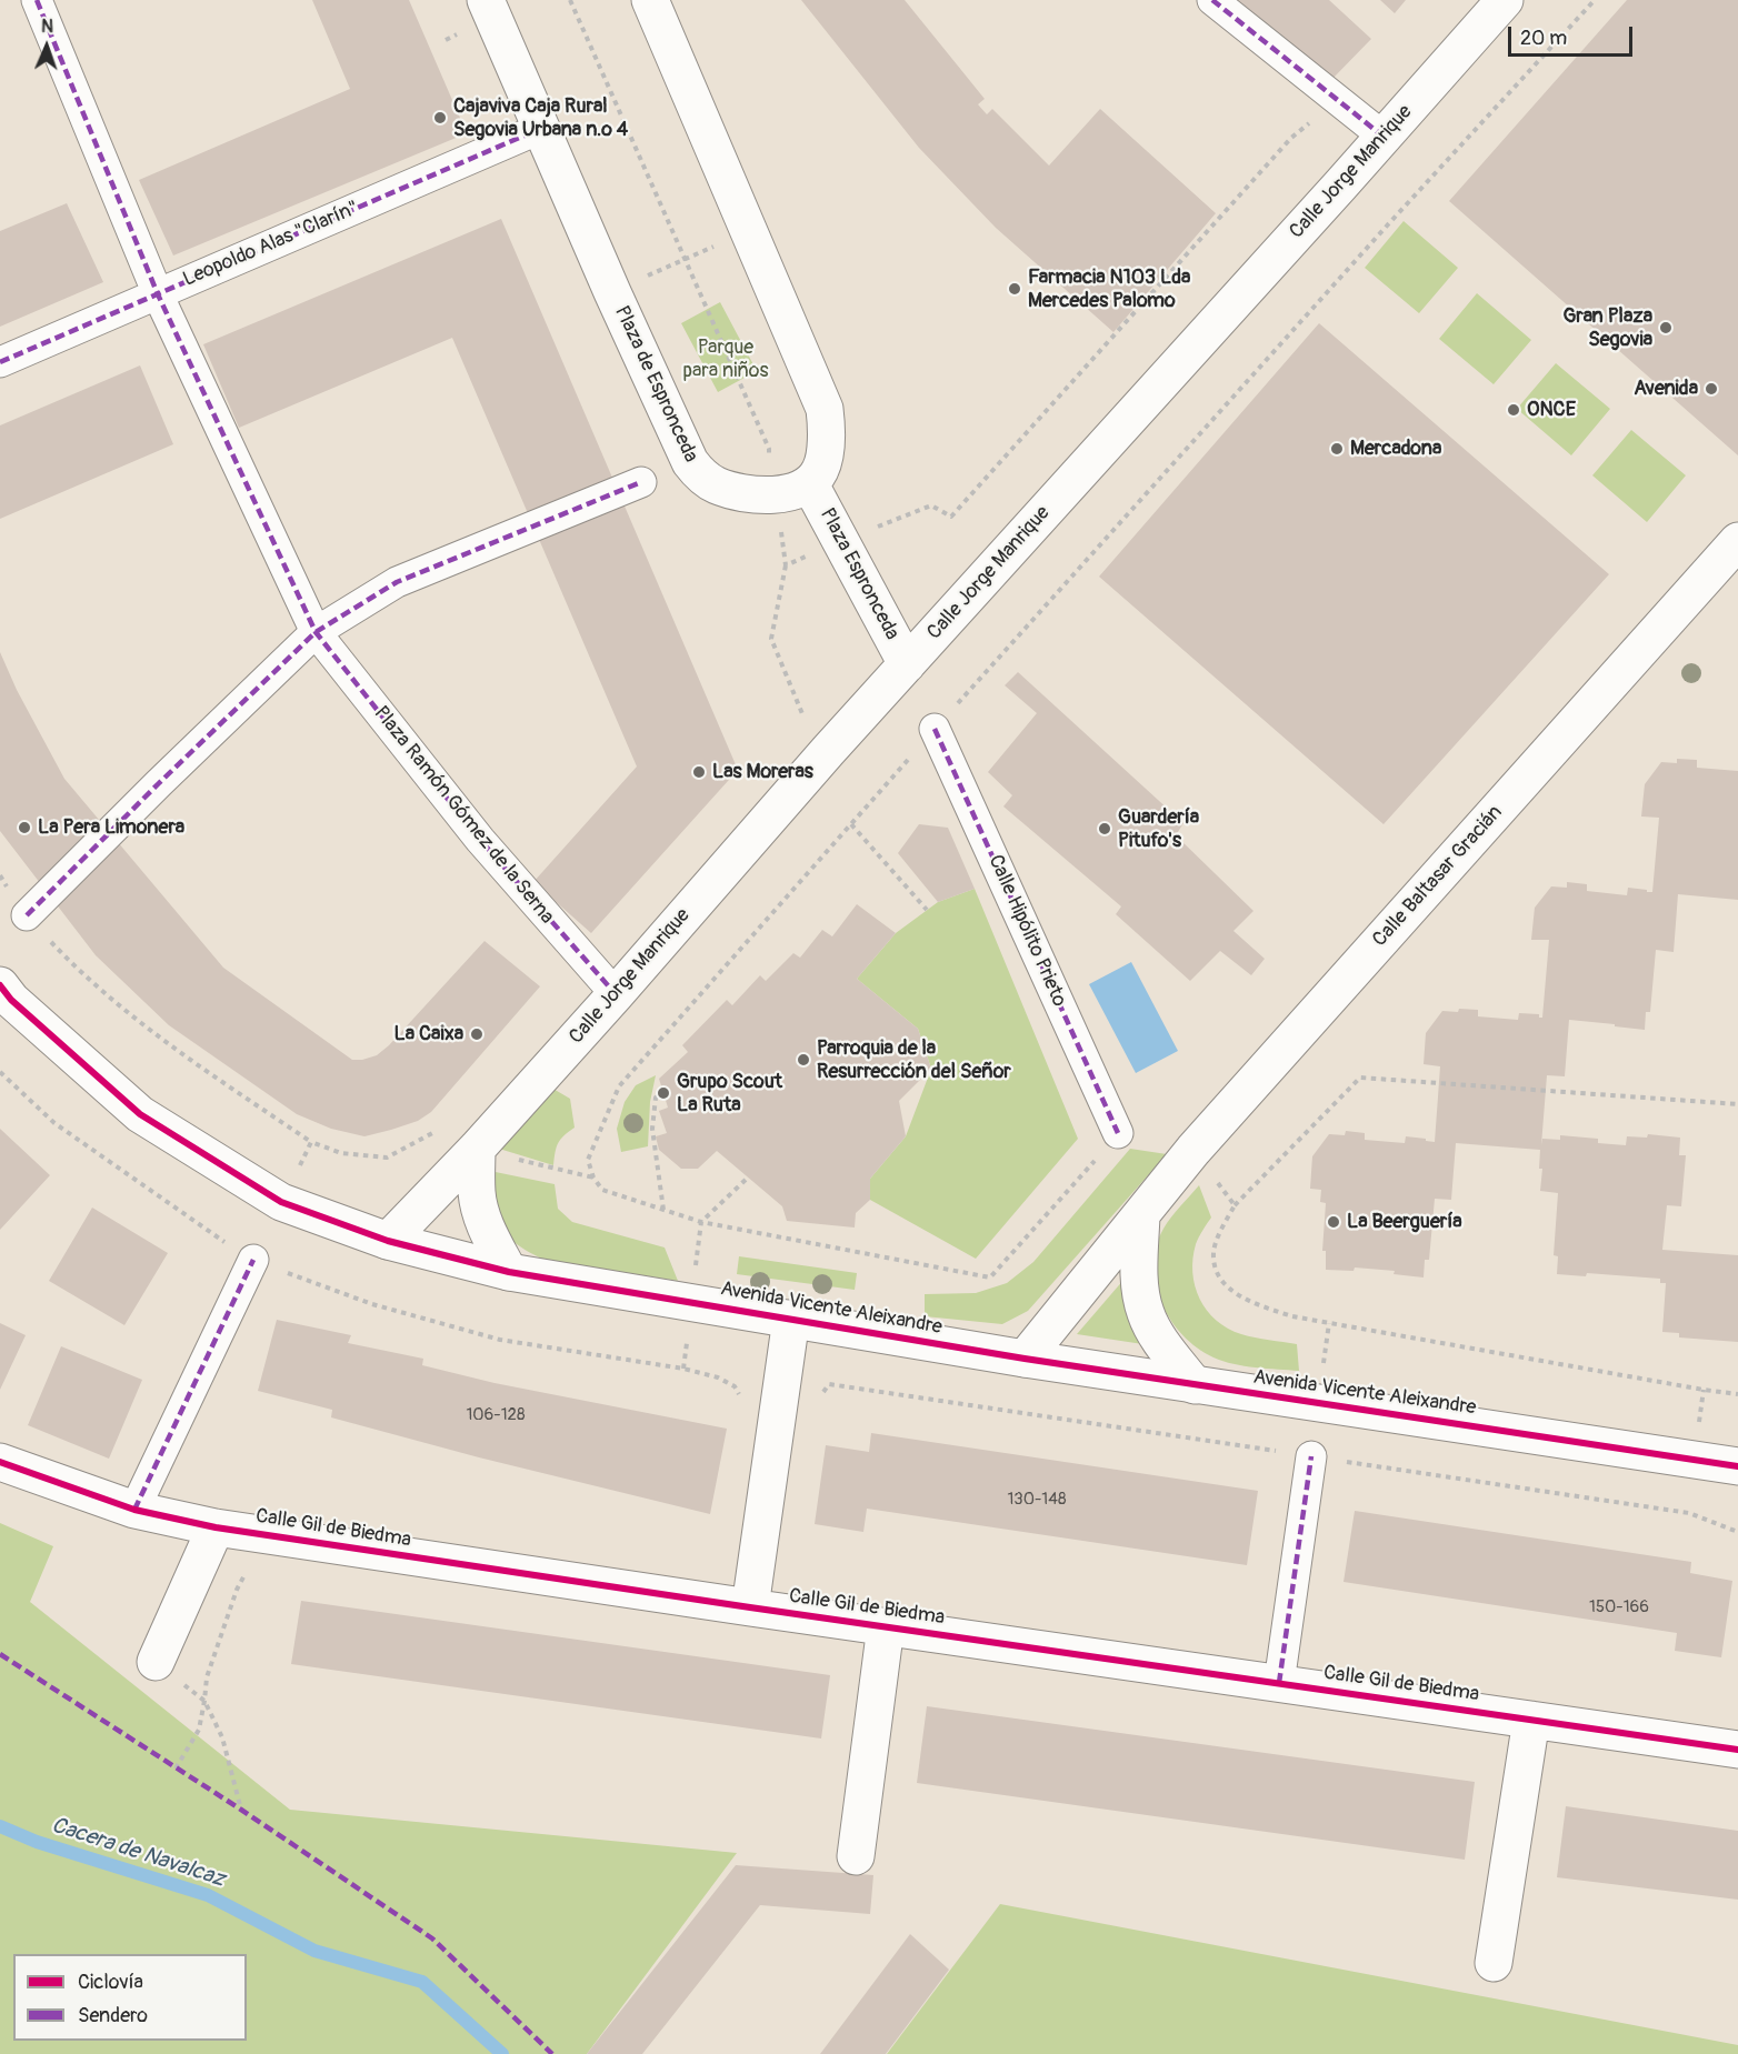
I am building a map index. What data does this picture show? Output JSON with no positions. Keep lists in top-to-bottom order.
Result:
{
  "streets": {
    "street": [
      "Calle Jorge Manrique",
      "Leopoldo Alas \"Clarín\"",
      "Plaza de Espronceda",
      "Plaza Espronceda",
      "Plaza Ramón Gómez de la Serna",
      "Calle Baltasar Gracián",
      "Calle Hipólito Prieto",
      "Avenida Vicente Aleixandre",
      "Calle Gil de Biedma"
    ]
  },
  "crossings": [
    ["Calle Jorge Manrique", "Plaza Espronceda"],
    ["Calle Jorge Manrique", "Plaza Ramón Gómez de la Serna"],
    ["Calle Jorge Manrique", "Avenida Vicente Aleixandre"],
    ["Leopoldo Alas \"Clarín\"", "Plaza de Espronceda"],
    ["Leopoldo Alas \"Clarín\"", "Plaza Ramón Gómez de la Serna"],
    ["Plaza de Espronceda", "Plaza Espronceda"],
    ["Calle Baltasar Gracián", "Avenida Vicente Aleixandre"]
  ],
  "water": ["Cacera de Navalcaz"],
  "parks": ["Parque para niños"],
  "places": [
    "Cajaviva Caja Rural Segovia Urbana n.º 4",
    "Farmacia N103 Lda Mercedes Palomo",
    "Gran Plaza Segovia",
    "Avenida",
    "ONCE",
    "Mercadona",
    "Las Moreras",
    "La Pera Limonera",
    "Guardería Pitufo's",
    "La Caixa",
    "Parroquia de la Resurrección del Señor",
    "Grupo Scout La Ruta",
    "La Beerguería"
  ],
  "house_numbers": ["106-128", "130-148", "150-166"],
  "legend": ["Ciclovía", "Sendero"],
  "scale_bar": "20 m",
  "north": "top"
}
